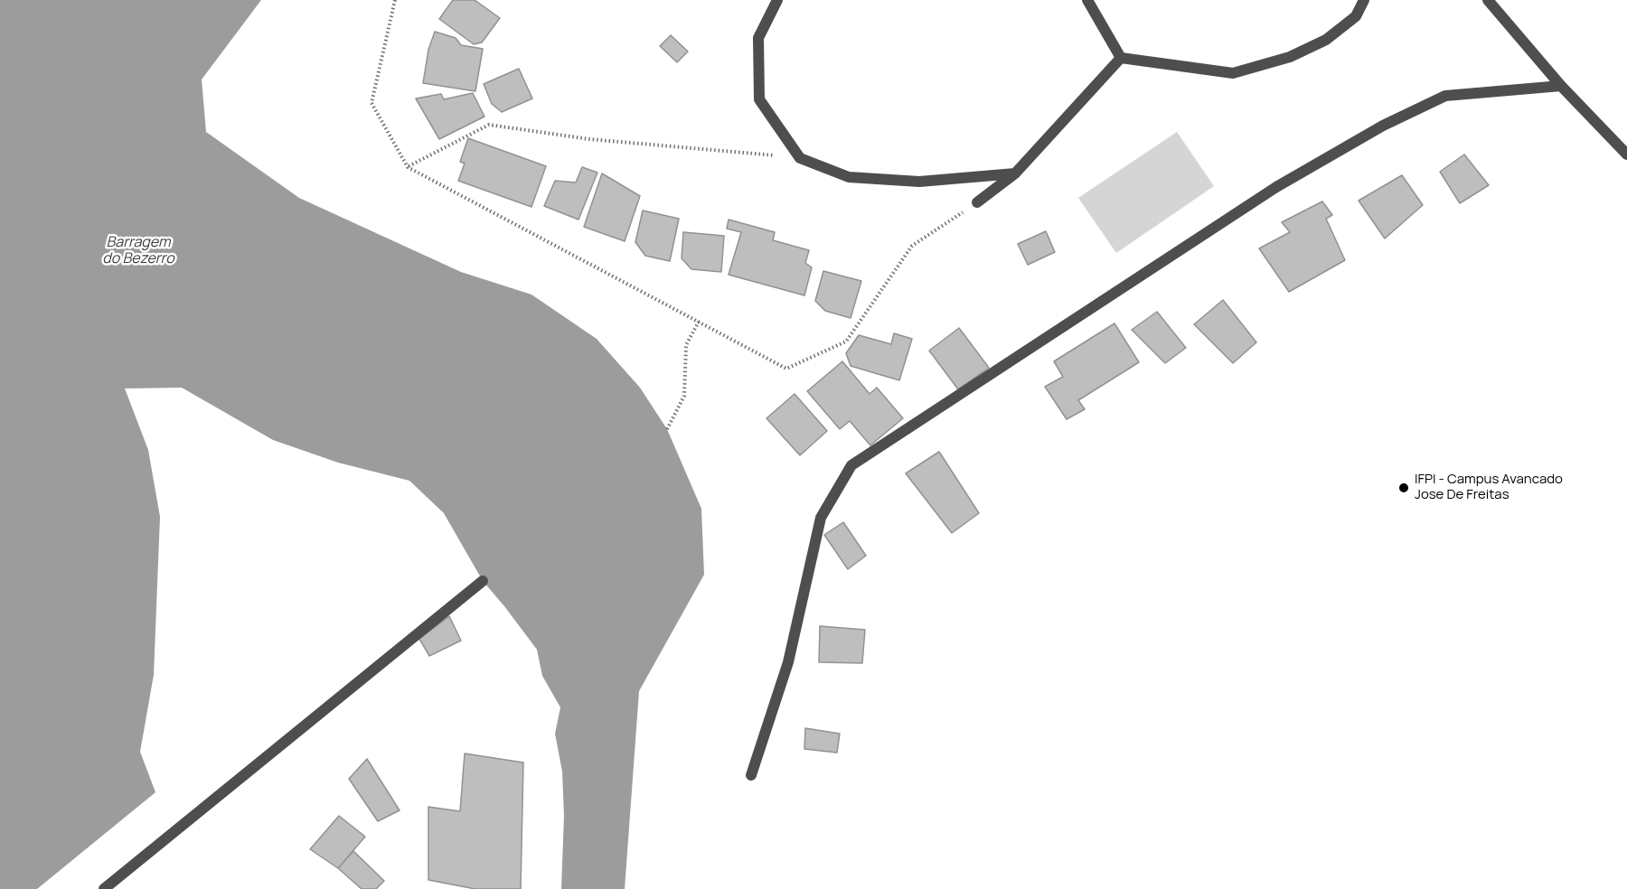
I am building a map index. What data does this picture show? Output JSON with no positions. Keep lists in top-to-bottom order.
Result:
{
  "water": ["Barragem do Bezerro"],
  "places": ["IFPI - Campus Avancado Jose De Freitas"]
}
